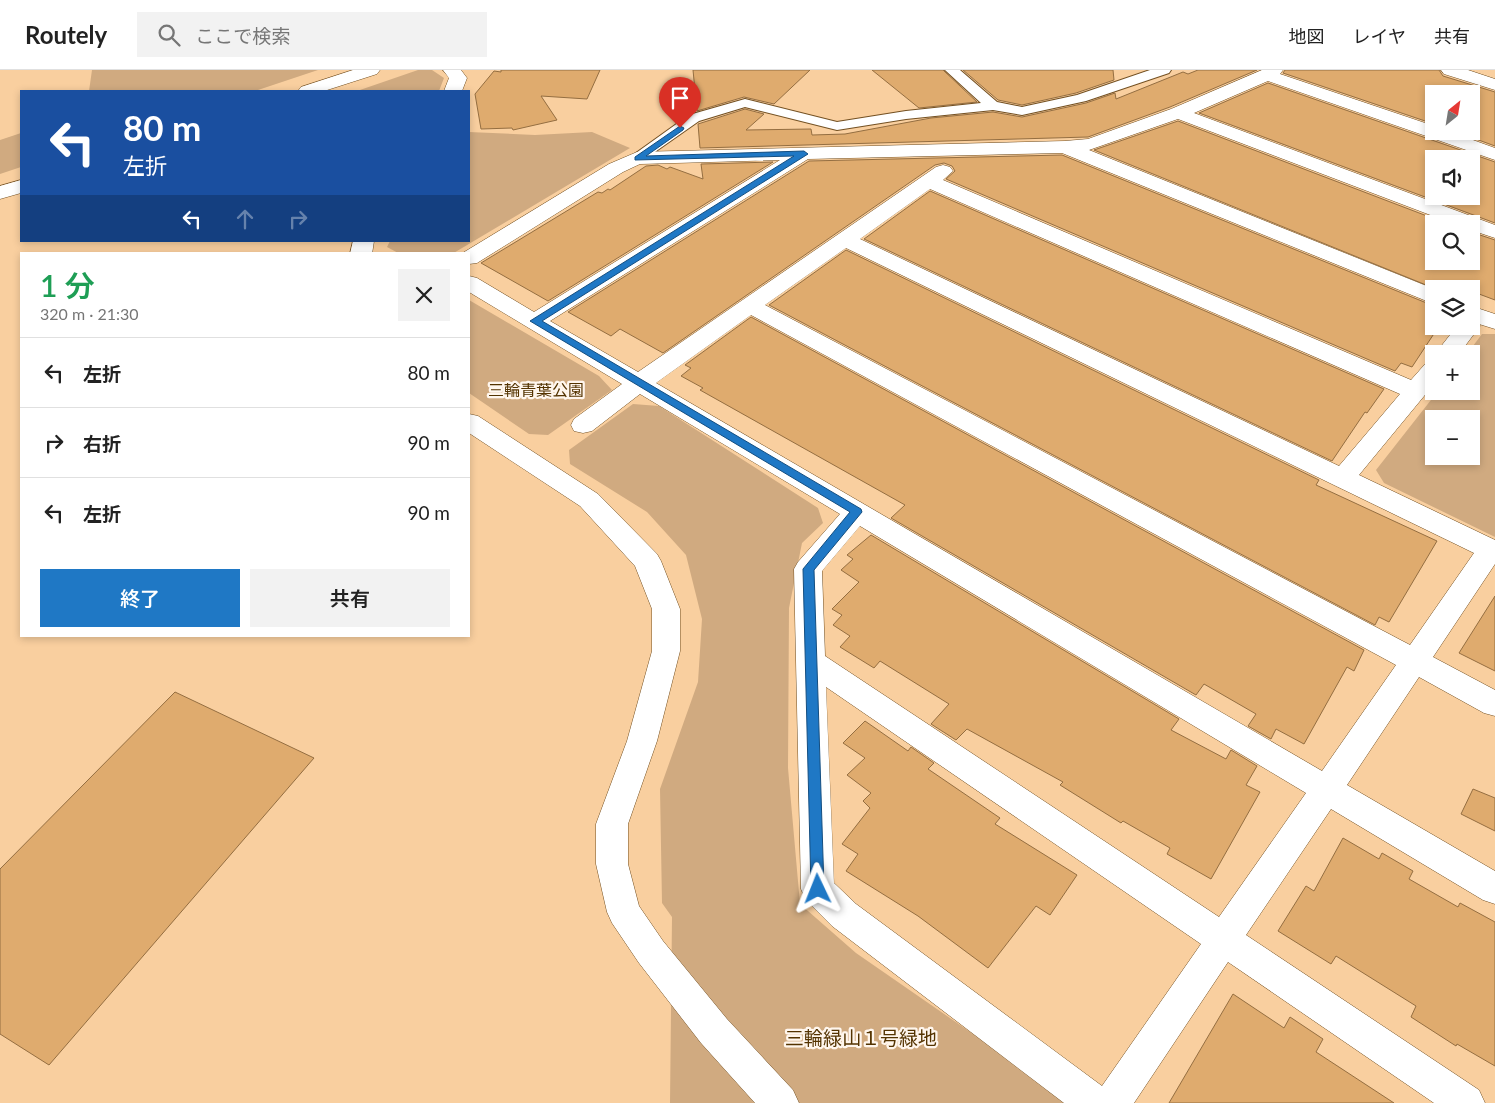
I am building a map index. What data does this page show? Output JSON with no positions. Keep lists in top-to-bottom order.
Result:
{
  "parks": ["三輪青葉公園", "三輪緑山１号緑地"],
  "north": "top right",
  "page": {
    "header": "Routely",
    "search": "ここで検索",
    "nav": ["地図", "レイヤ", "共有"],
    "map_buttons": ["+", "−"],
    "turn": ["80 m", "左折"],
    "heading": ["1 分", "320 m · 21:30"],
    "list": [
      {
        "name": "左折",
        "value": "80 m"
      },
      {
        "name": "右折",
        "value": "90 m"
      },
      {
        "name": "左折",
        "value": "90 m"
      }
    ],
    "buttons": ["終了", "共有"]
  }
}
